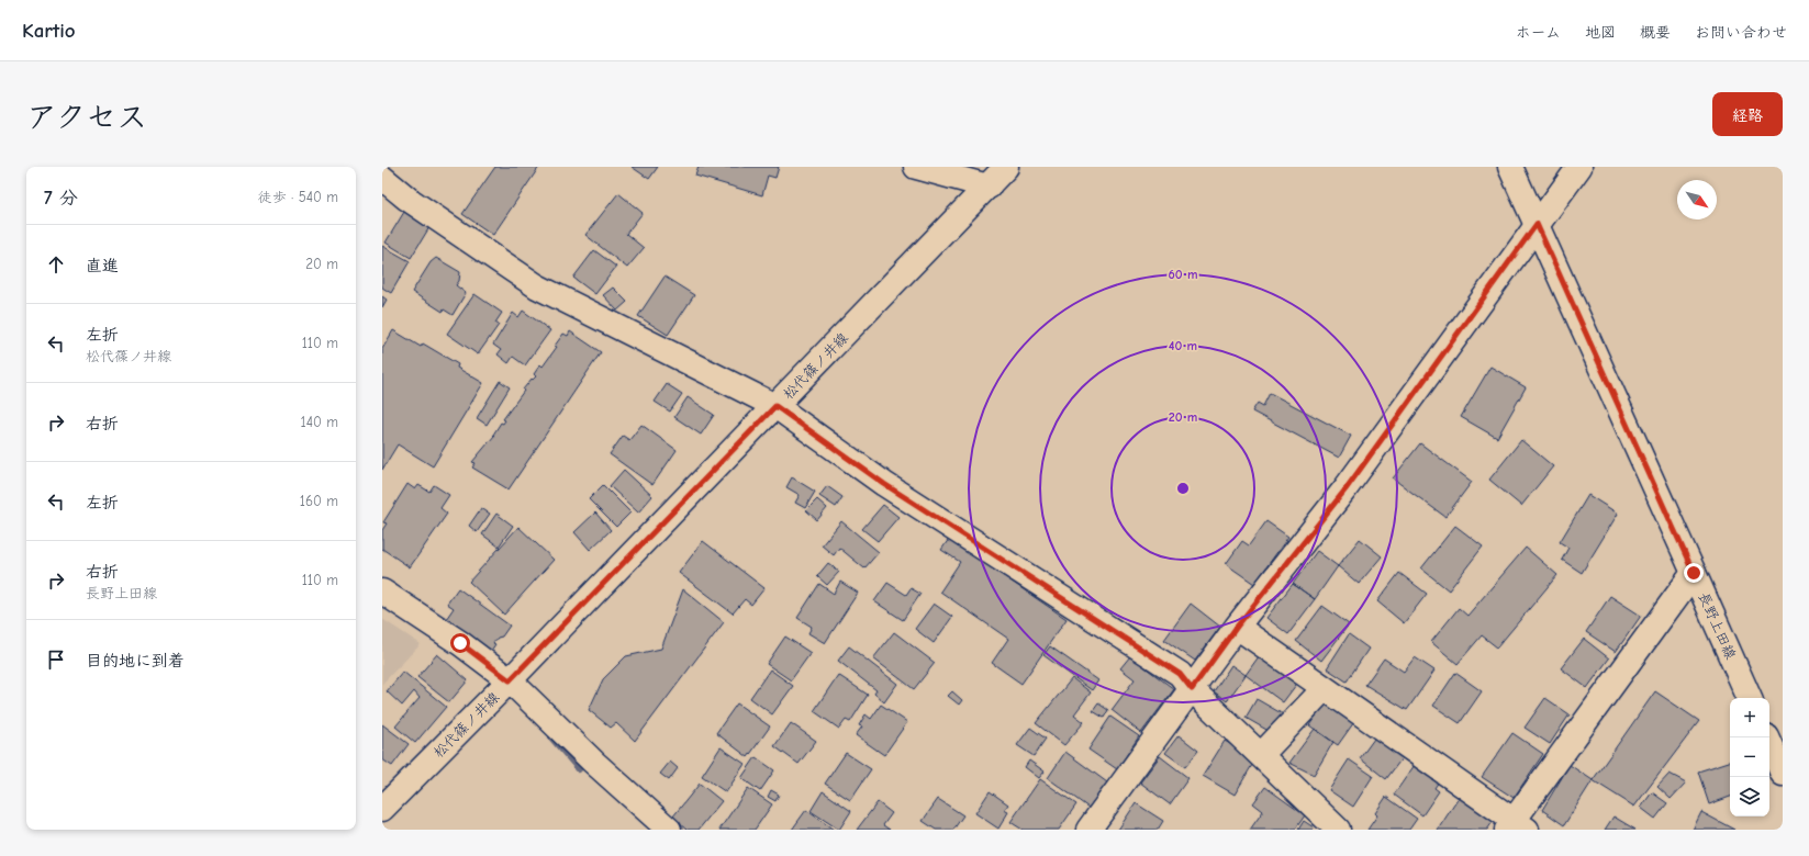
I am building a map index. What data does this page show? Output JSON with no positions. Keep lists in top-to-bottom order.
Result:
{
  "streets": {
    "street": ["松代篠ノ井線", "長野上田線"]
  },
  "north": "bottom right",
  "page": {
    "header": "Kartio",
    "nav": [
      "ホーム",
      "地図",
      "概要",
      "お問い合わせ"
    ],
    "title": "アクセス",
    "buttons": "経路",
    "heading": ["7 分", "徒歩 · 540 m"],
    "list": [
      ["直進", "20 m"],
      ["左折", "松代篠ノ井線", "110 m"],
      ["右折", "140 m"],
      ["左折", "160 m"],
      ["右折", "長野上田線", "110 m"],
      "目的地に到着"
    ],
    "map_buttons": ["+", "−"]
  },
  "rings": ["60 m", "40 m", "20 m"]
}
